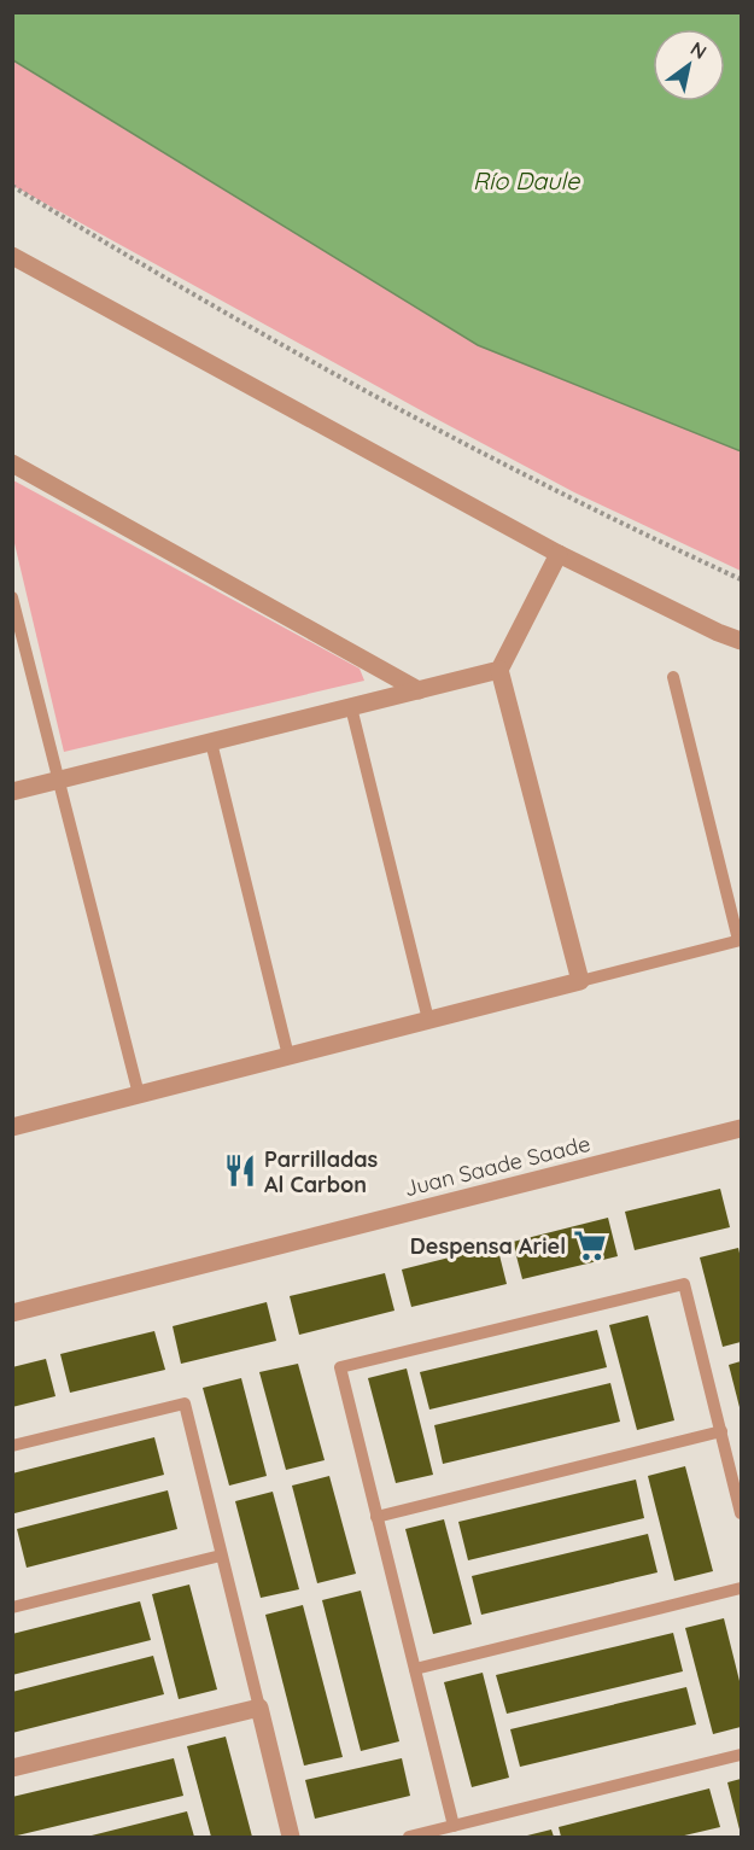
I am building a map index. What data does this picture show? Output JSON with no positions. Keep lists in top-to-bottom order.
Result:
{
  "streets": {
    "street": ["Juan Saade Saade"]
  },
  "water": ["Río Daule"],
  "places": {
    "restaurant": ["Parrilladas Al Carbon"],
    "supermarket": ["Despensa Ariel"]
  },
  "north": "top right"
}
